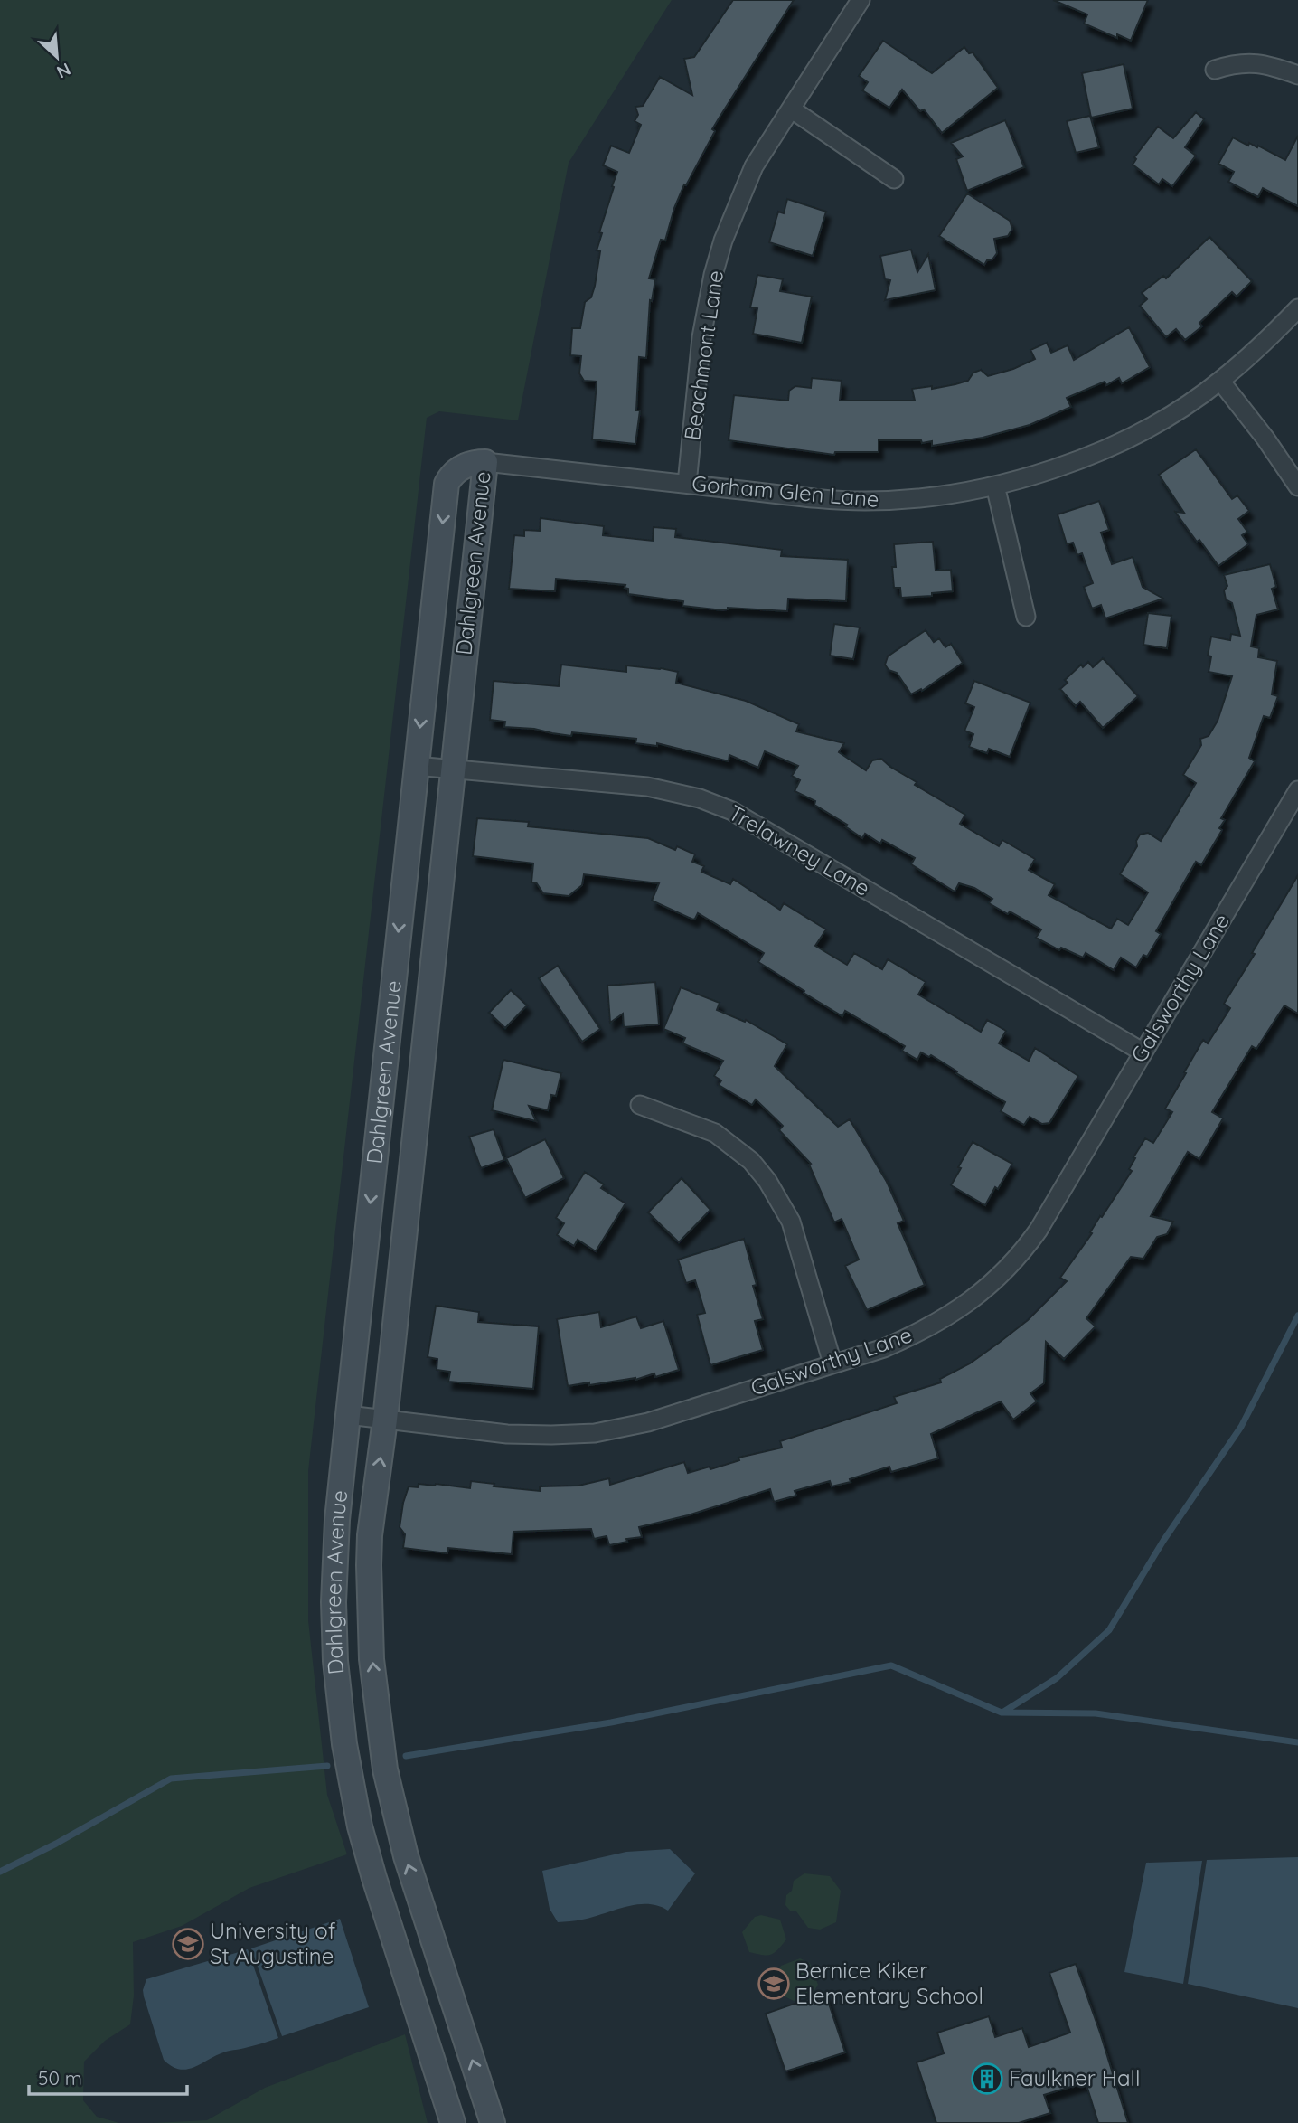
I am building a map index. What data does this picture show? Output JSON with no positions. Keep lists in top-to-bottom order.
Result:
{
  "streets": {
    "street": [
      "Beachmont Lane",
      "Gorham Glen Lane",
      "Dahlgreen Avenue",
      "Trelawney Lane",
      "Galsworthy Lane"
    ]
  },
  "crossings": [
    ["Beachmont Lane", "Gorham Glen Lane"],
    ["Gorham Glen Lane", "Dahlgreen Avenue"],
    ["Dahlgreen Avenue", "Trelawney Lane"],
    ["Dahlgreen Avenue", "Galsworthy Lane"],
    ["Trelawney Lane", "Galsworthy Lane"]
  ],
  "places": {
    "school or university": ["University of St Augustine", "Bernice Kiker Elementary School"],
    "building": ["Faulkner Hall"]
  },
  "scale_bar": "50 m",
  "north": "bottom right"
}
